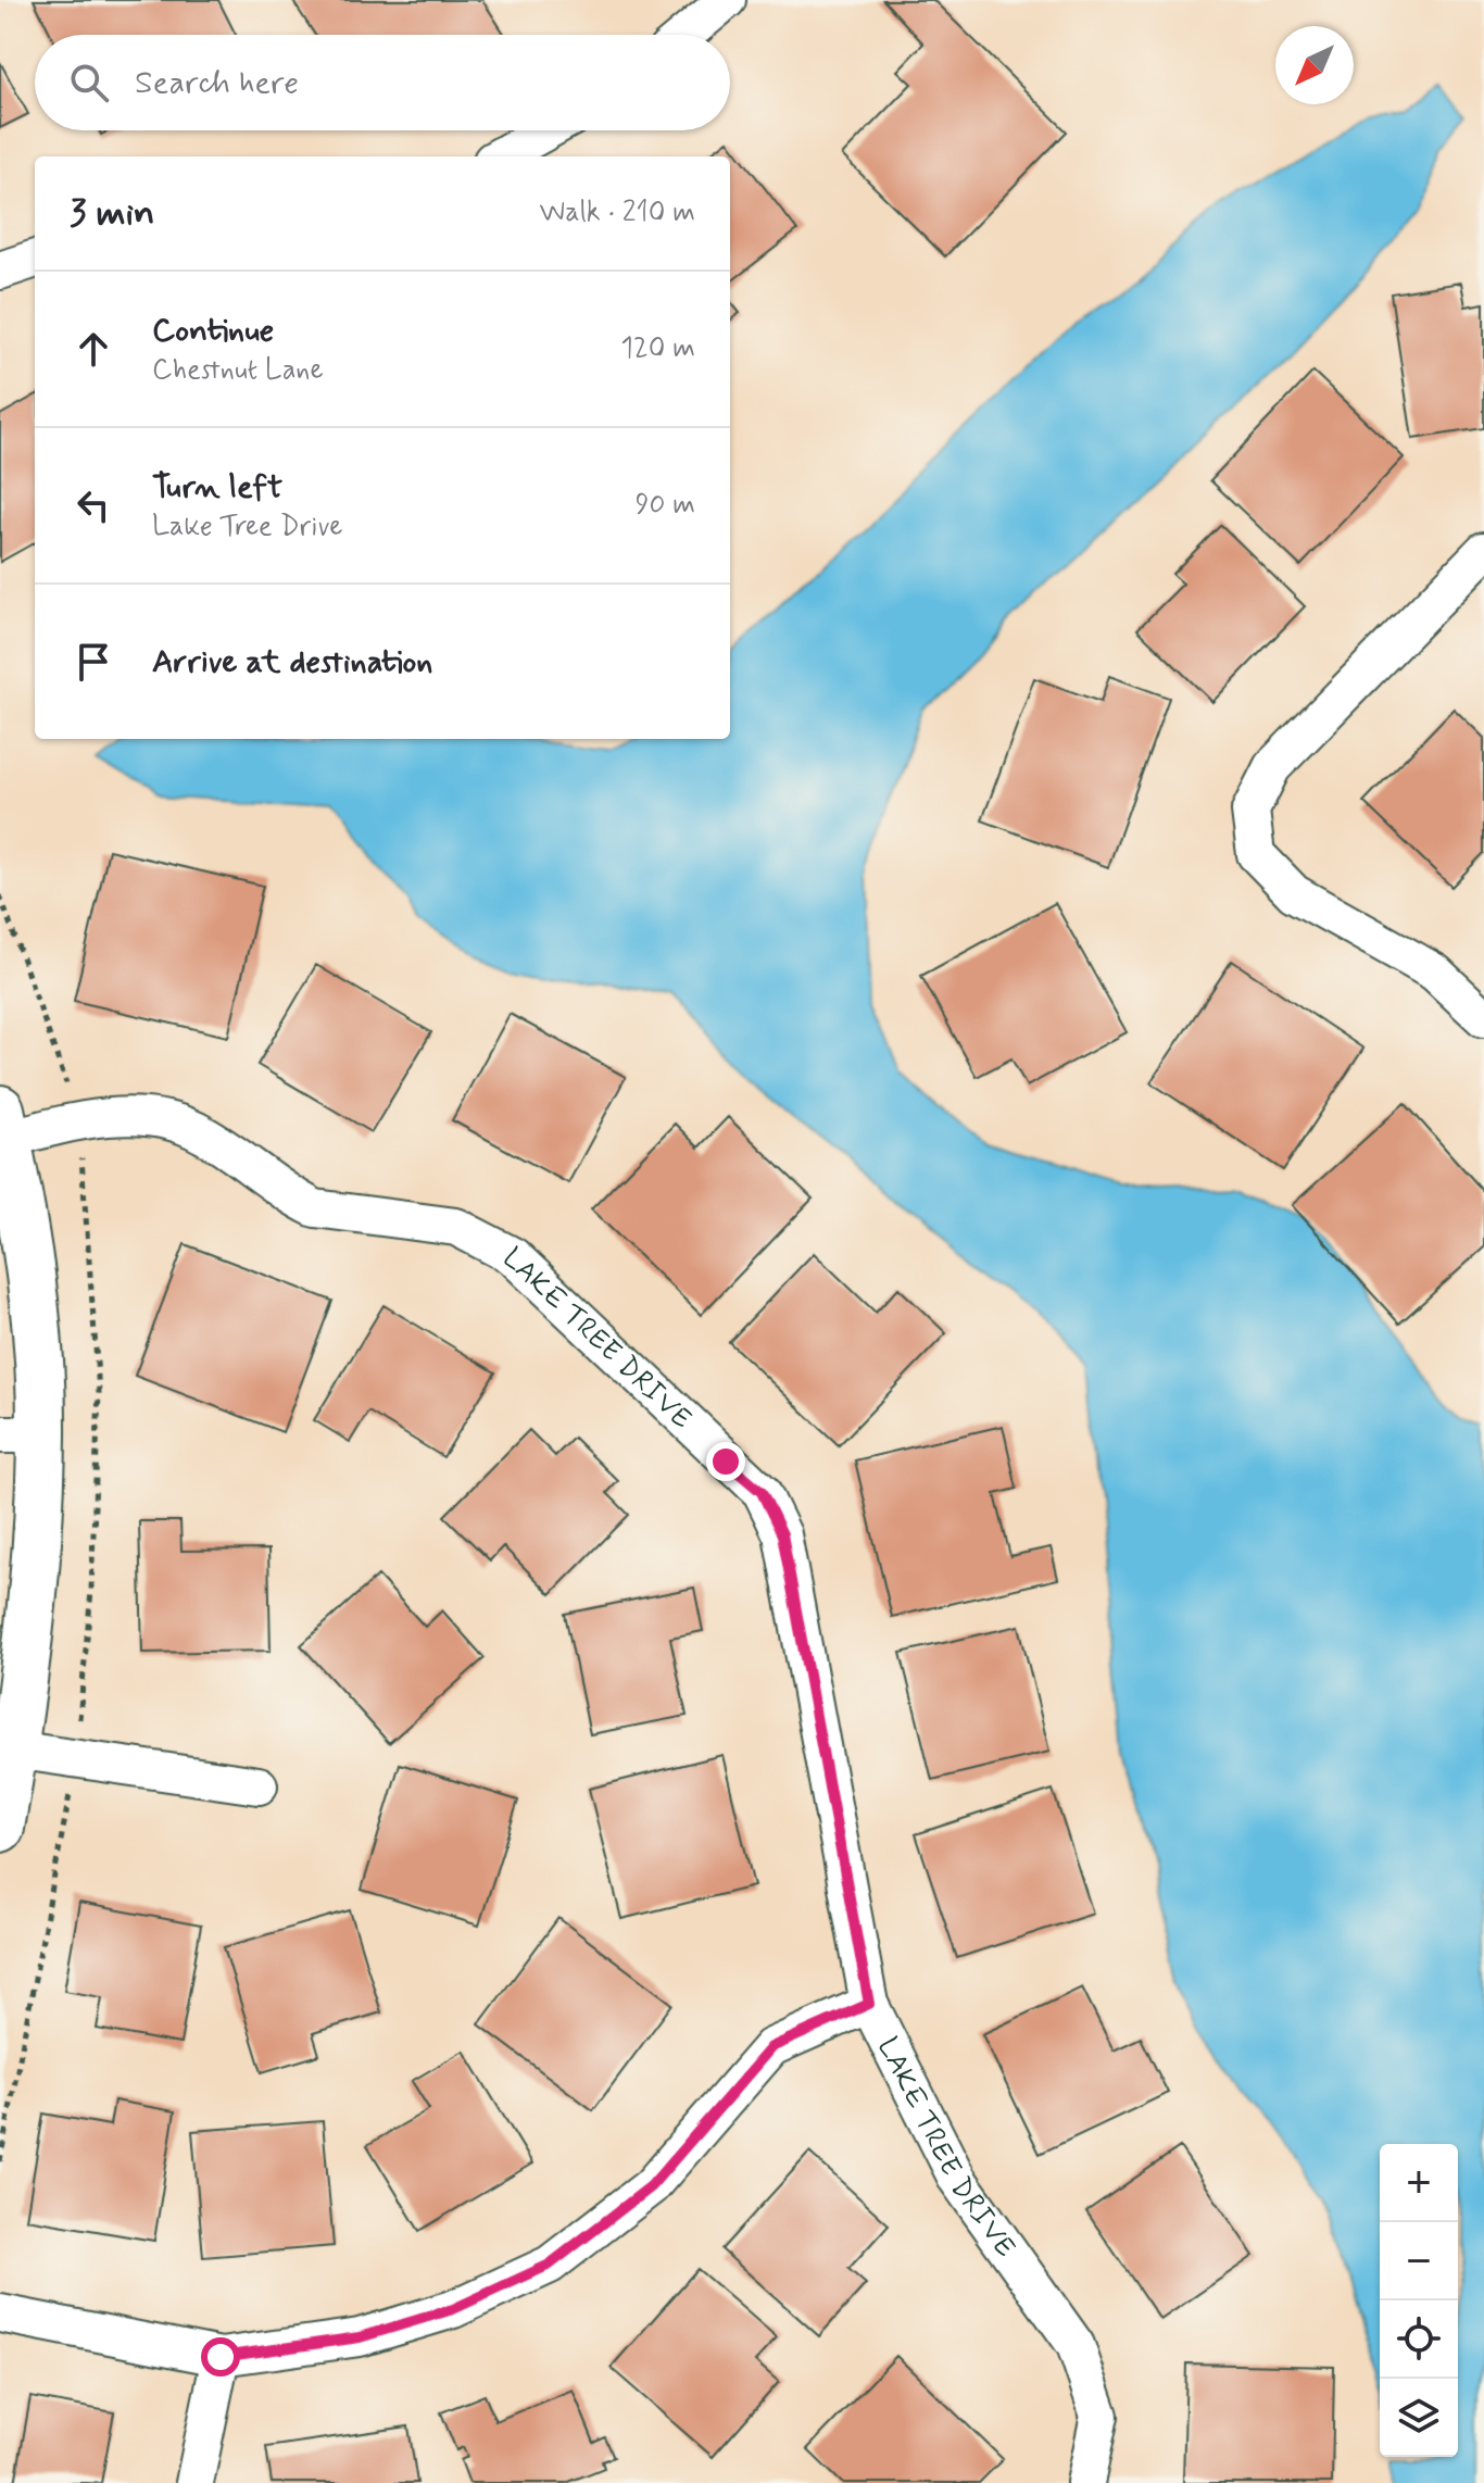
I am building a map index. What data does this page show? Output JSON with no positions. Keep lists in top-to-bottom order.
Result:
{
  "streets": {
    "street": ["LAKE TREE DRIVE"]
  },
  "north": "bottom left",
  "page": {
    "search": "Search here",
    "heading": ["3 min", "Walk · 210 m"],
    "list": [
      ["Continue", "Chestnut Lane", "120 m"],
      ["Turn left", "Lake Tree Drive", "90 m"],
      "Arrive at destination"
    ],
    "map_buttons": ["+", "−"]
  }
}
